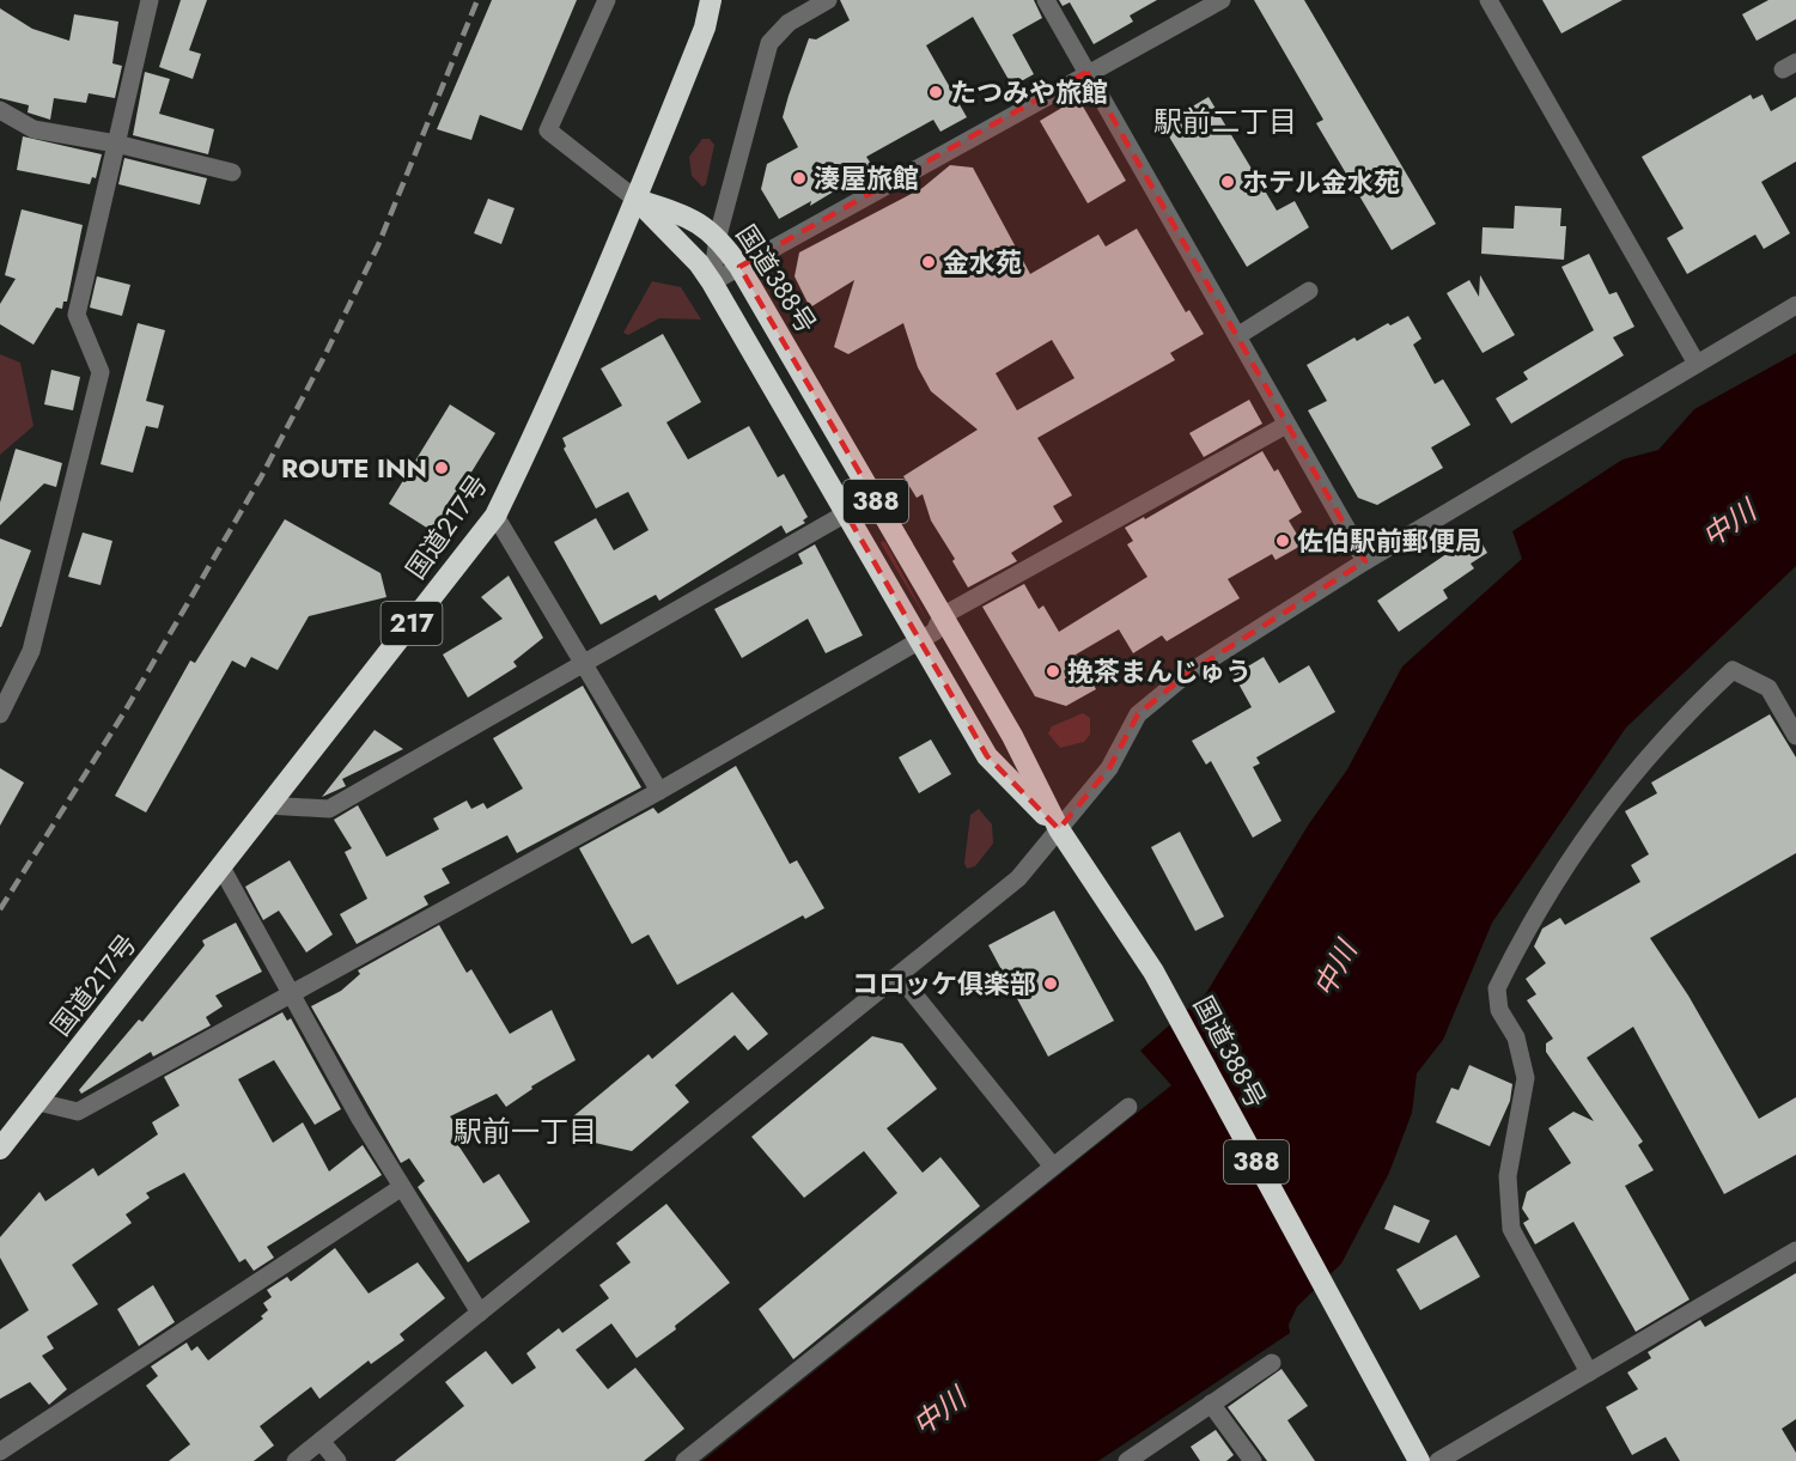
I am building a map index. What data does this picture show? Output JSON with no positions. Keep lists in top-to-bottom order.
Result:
{
  "streets": {
    "highway": [
      "国道388号",
      "388",
      "国道217号",
      "217"
    ]
  },
  "crossings": [
    ["国道388号", "国道217号"]
  ],
  "districts": ["駅前二丁目", "駅前一丁目"],
  "water": ["中川"],
  "places": [
    "たつみや旅館",
    "湊屋旅館",
    "ホテル金水苑",
    "金水苑",
    "ROUTE INN",
    "佐伯駅前郵便局",
    "挽茶まんじゅう",
    "コロッケ俱楽部"
  ]
}
